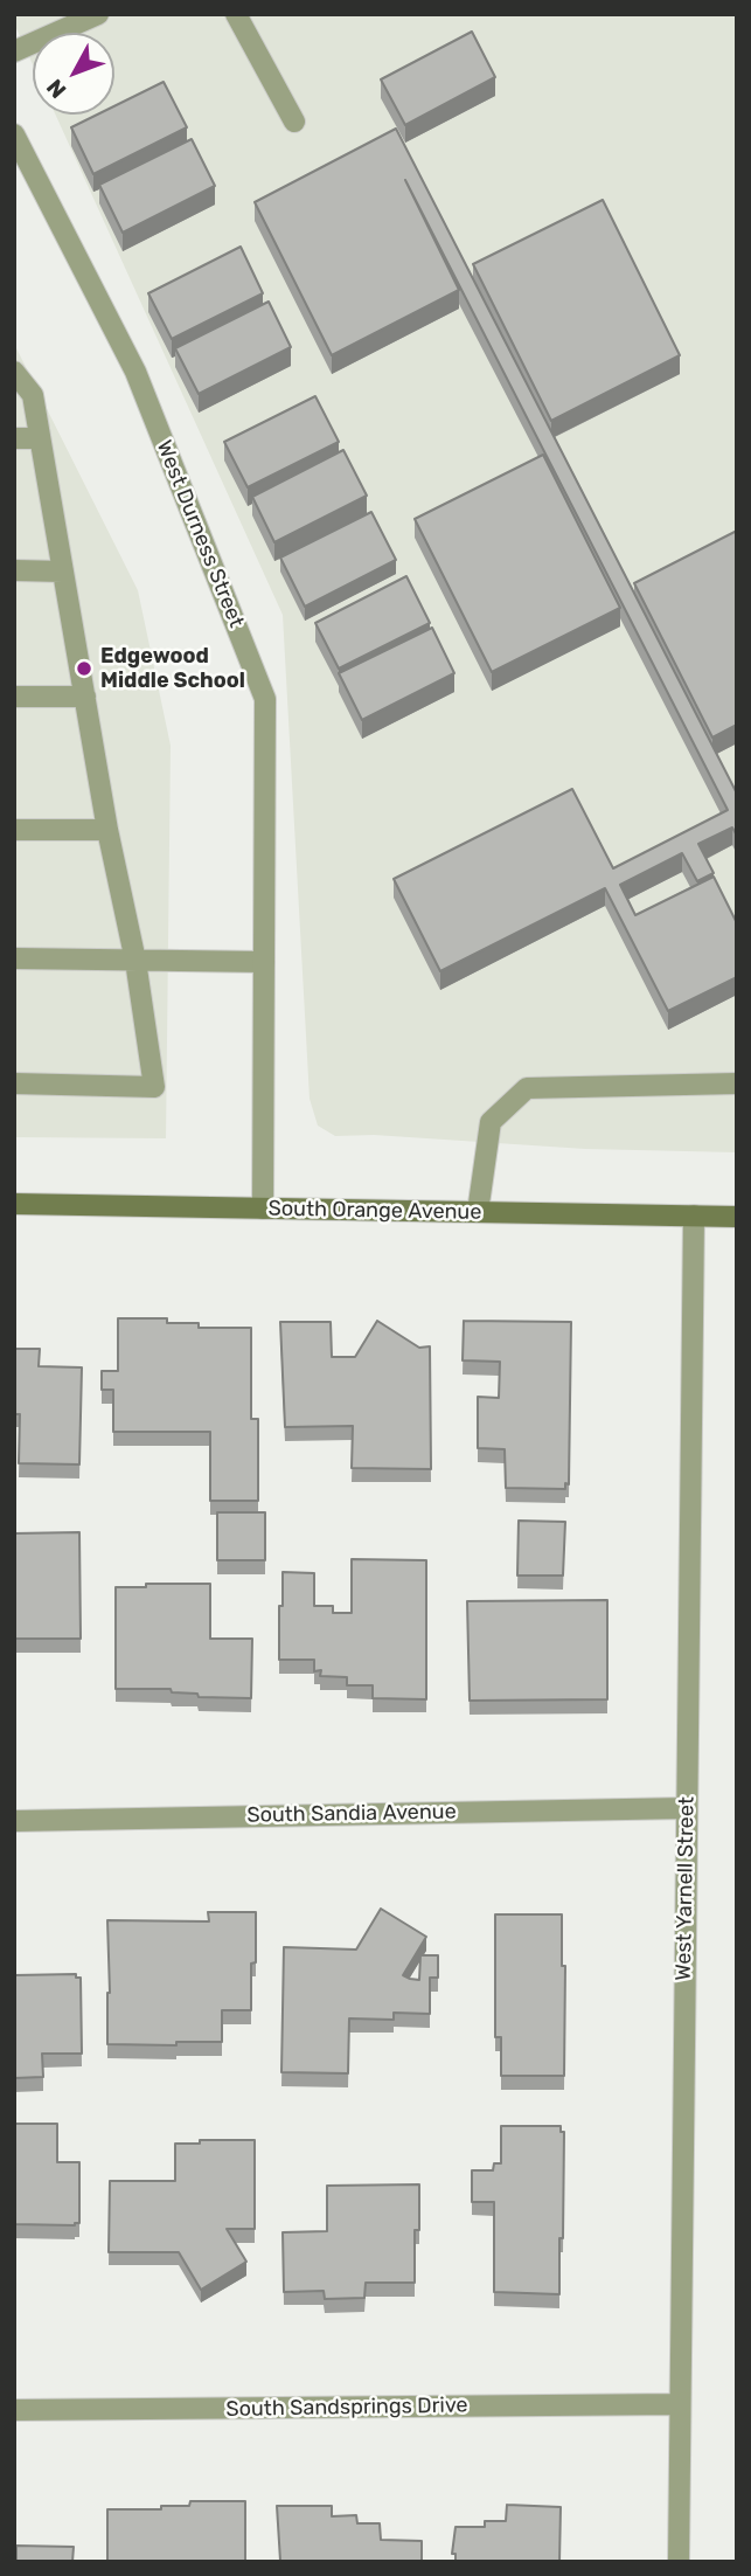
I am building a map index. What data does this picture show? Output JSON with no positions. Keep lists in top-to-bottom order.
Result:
{
  "streets": {
    "street": [
      "West Durness Street",
      "South Orange Avenue",
      "South Sandia Avenue",
      "West Yarnell Street",
      "South Sandsprings Drive"
    ]
  },
  "crossings": [
    ["West Durness Street", "South Orange Avenue"],
    ["South Orange Avenue", "West Yarnell Street"],
    ["South Sandia Avenue", "West Yarnell Street"],
    ["West Yarnell Street", "South Sandsprings Drive"]
  ],
  "places": ["Edgewood Middle School"],
  "north": "bottom left"
}
